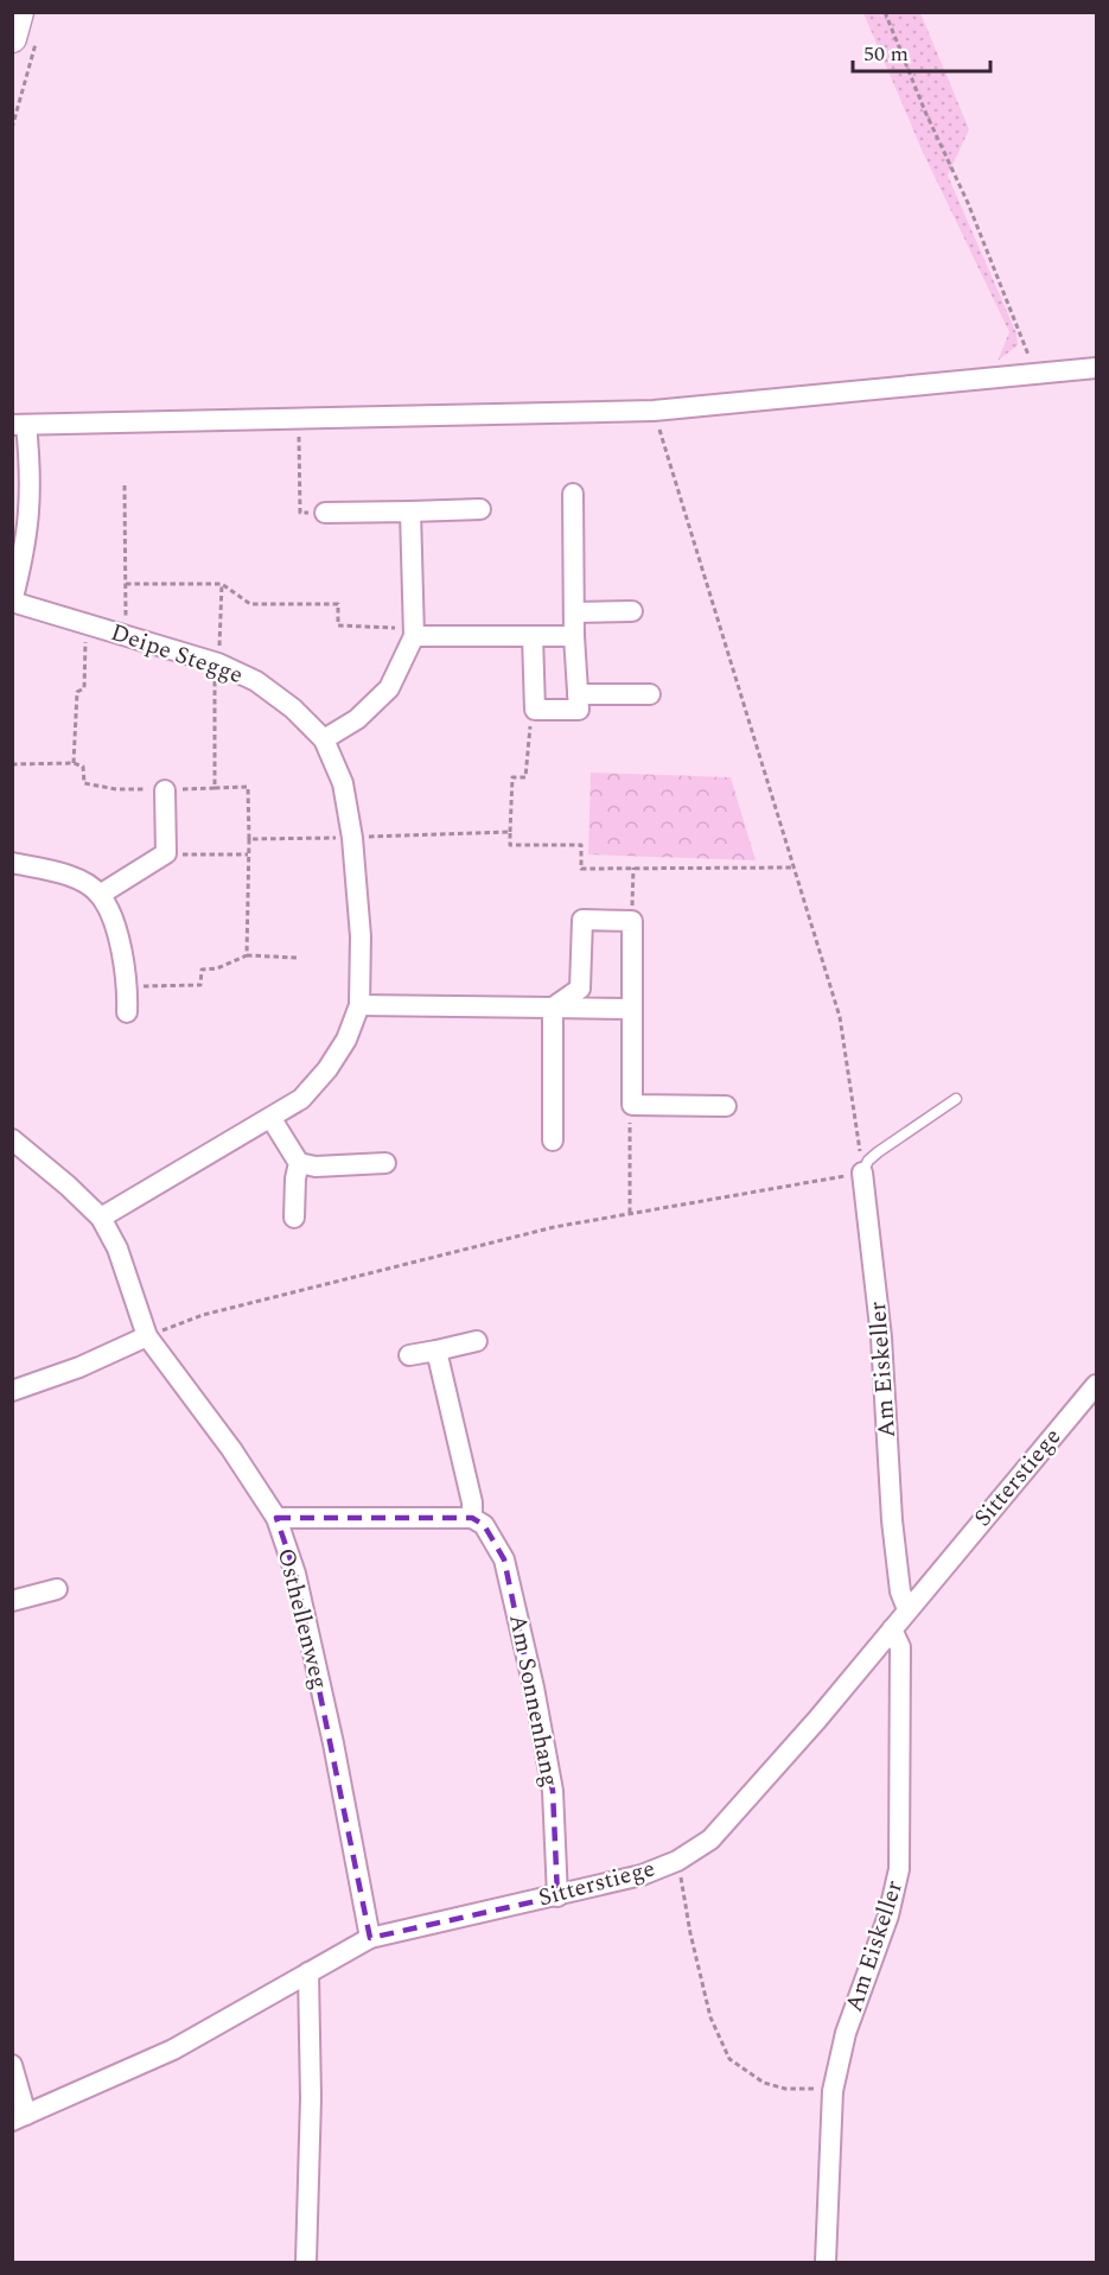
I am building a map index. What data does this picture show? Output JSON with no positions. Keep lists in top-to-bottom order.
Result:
{
  "streets": {
    "street": [
      "Deipe Stegge",
      "Am Eiskeller",
      "Sitterstiege",
      "Osthellenweg",
      "Am Sonnenhang"
    ]
  },
  "crossings": [
    ["Deipe Stegge", "Osthellenweg"],
    ["Am Eiskeller", "Sitterstiege"],
    ["Sitterstiege", "Osthellenweg"],
    ["Sitterstiege", "Am Sonnenhang"]
  ],
  "scale_bar": "50 m"
}
